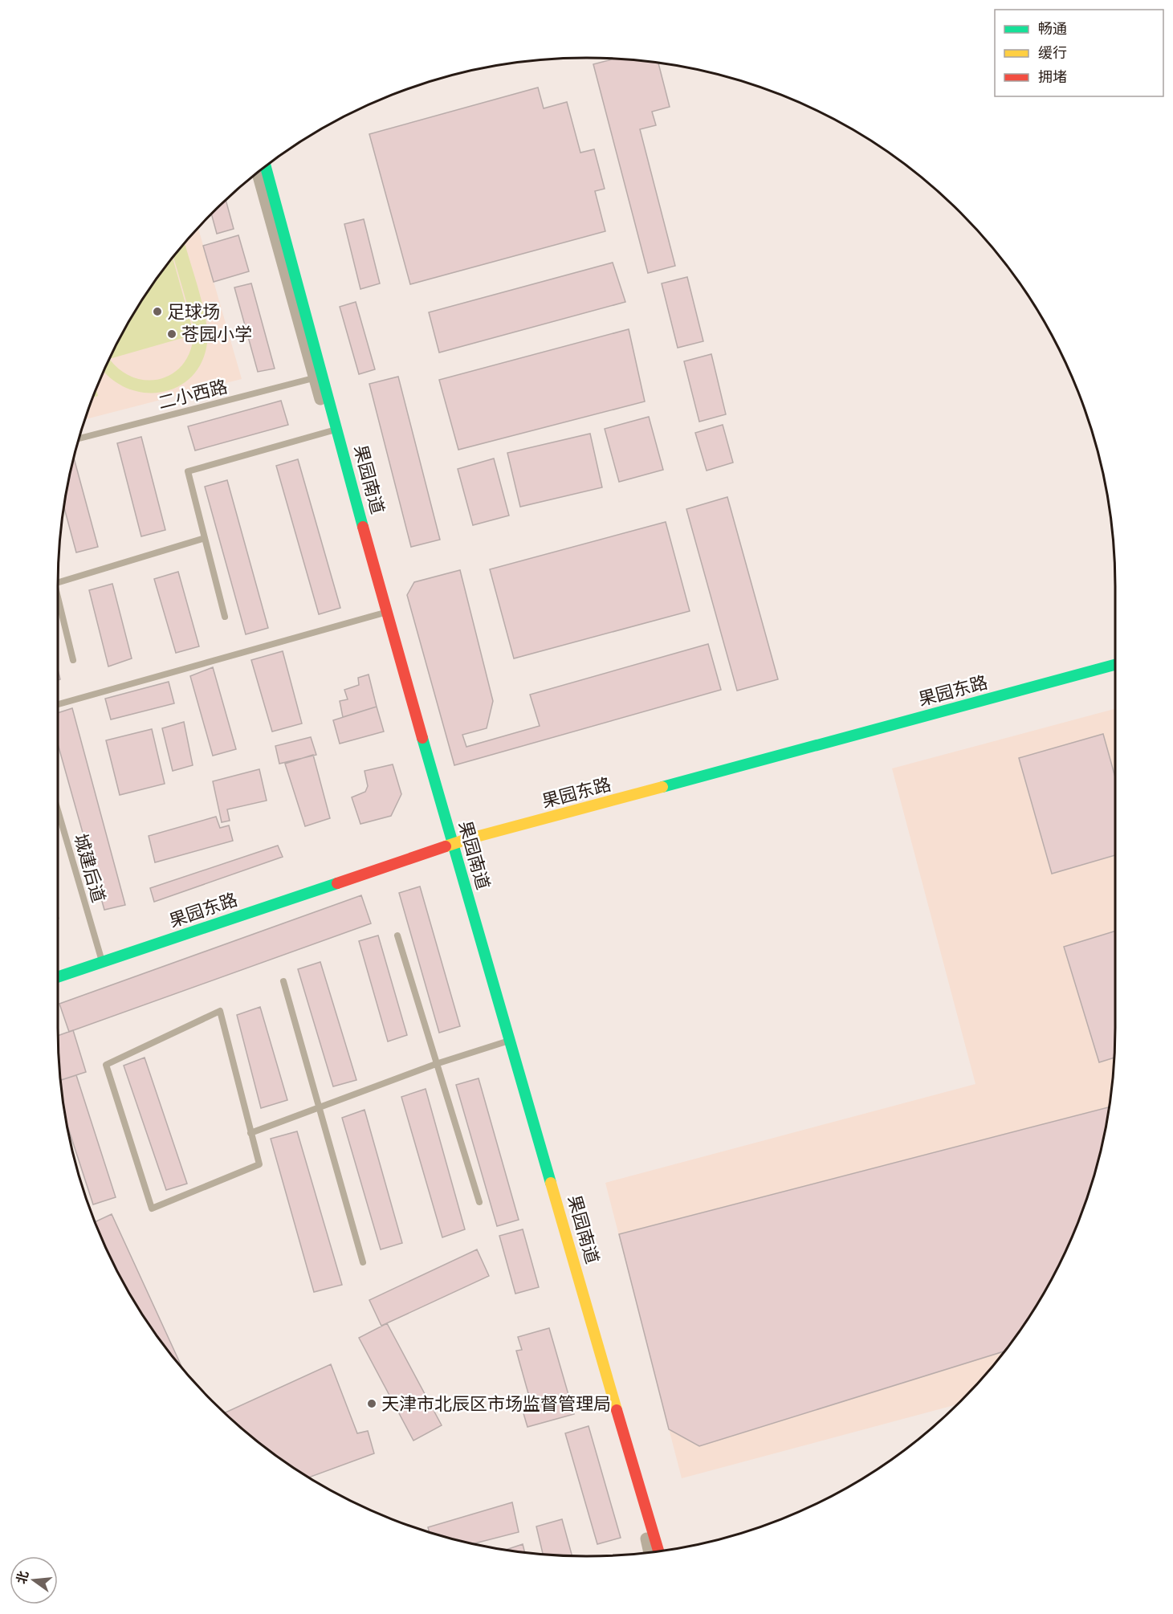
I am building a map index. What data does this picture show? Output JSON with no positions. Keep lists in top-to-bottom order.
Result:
{
  "streets": {
    "street": ["果园南道", "果园东路"],
    "lane": ["二小西路", "城建后道"]
  },
  "crossings": [
    ["二小西路", "果园南道"],
    ["果园南道", "果园东路"],
    ["果园东路", "城建后道"]
  ],
  "places": ["足球场", "苍园小学", "天津市北辰区市场监督管理局"],
  "legend": ["畅通", "缓行", "拥堵"],
  "north": "left"
}
